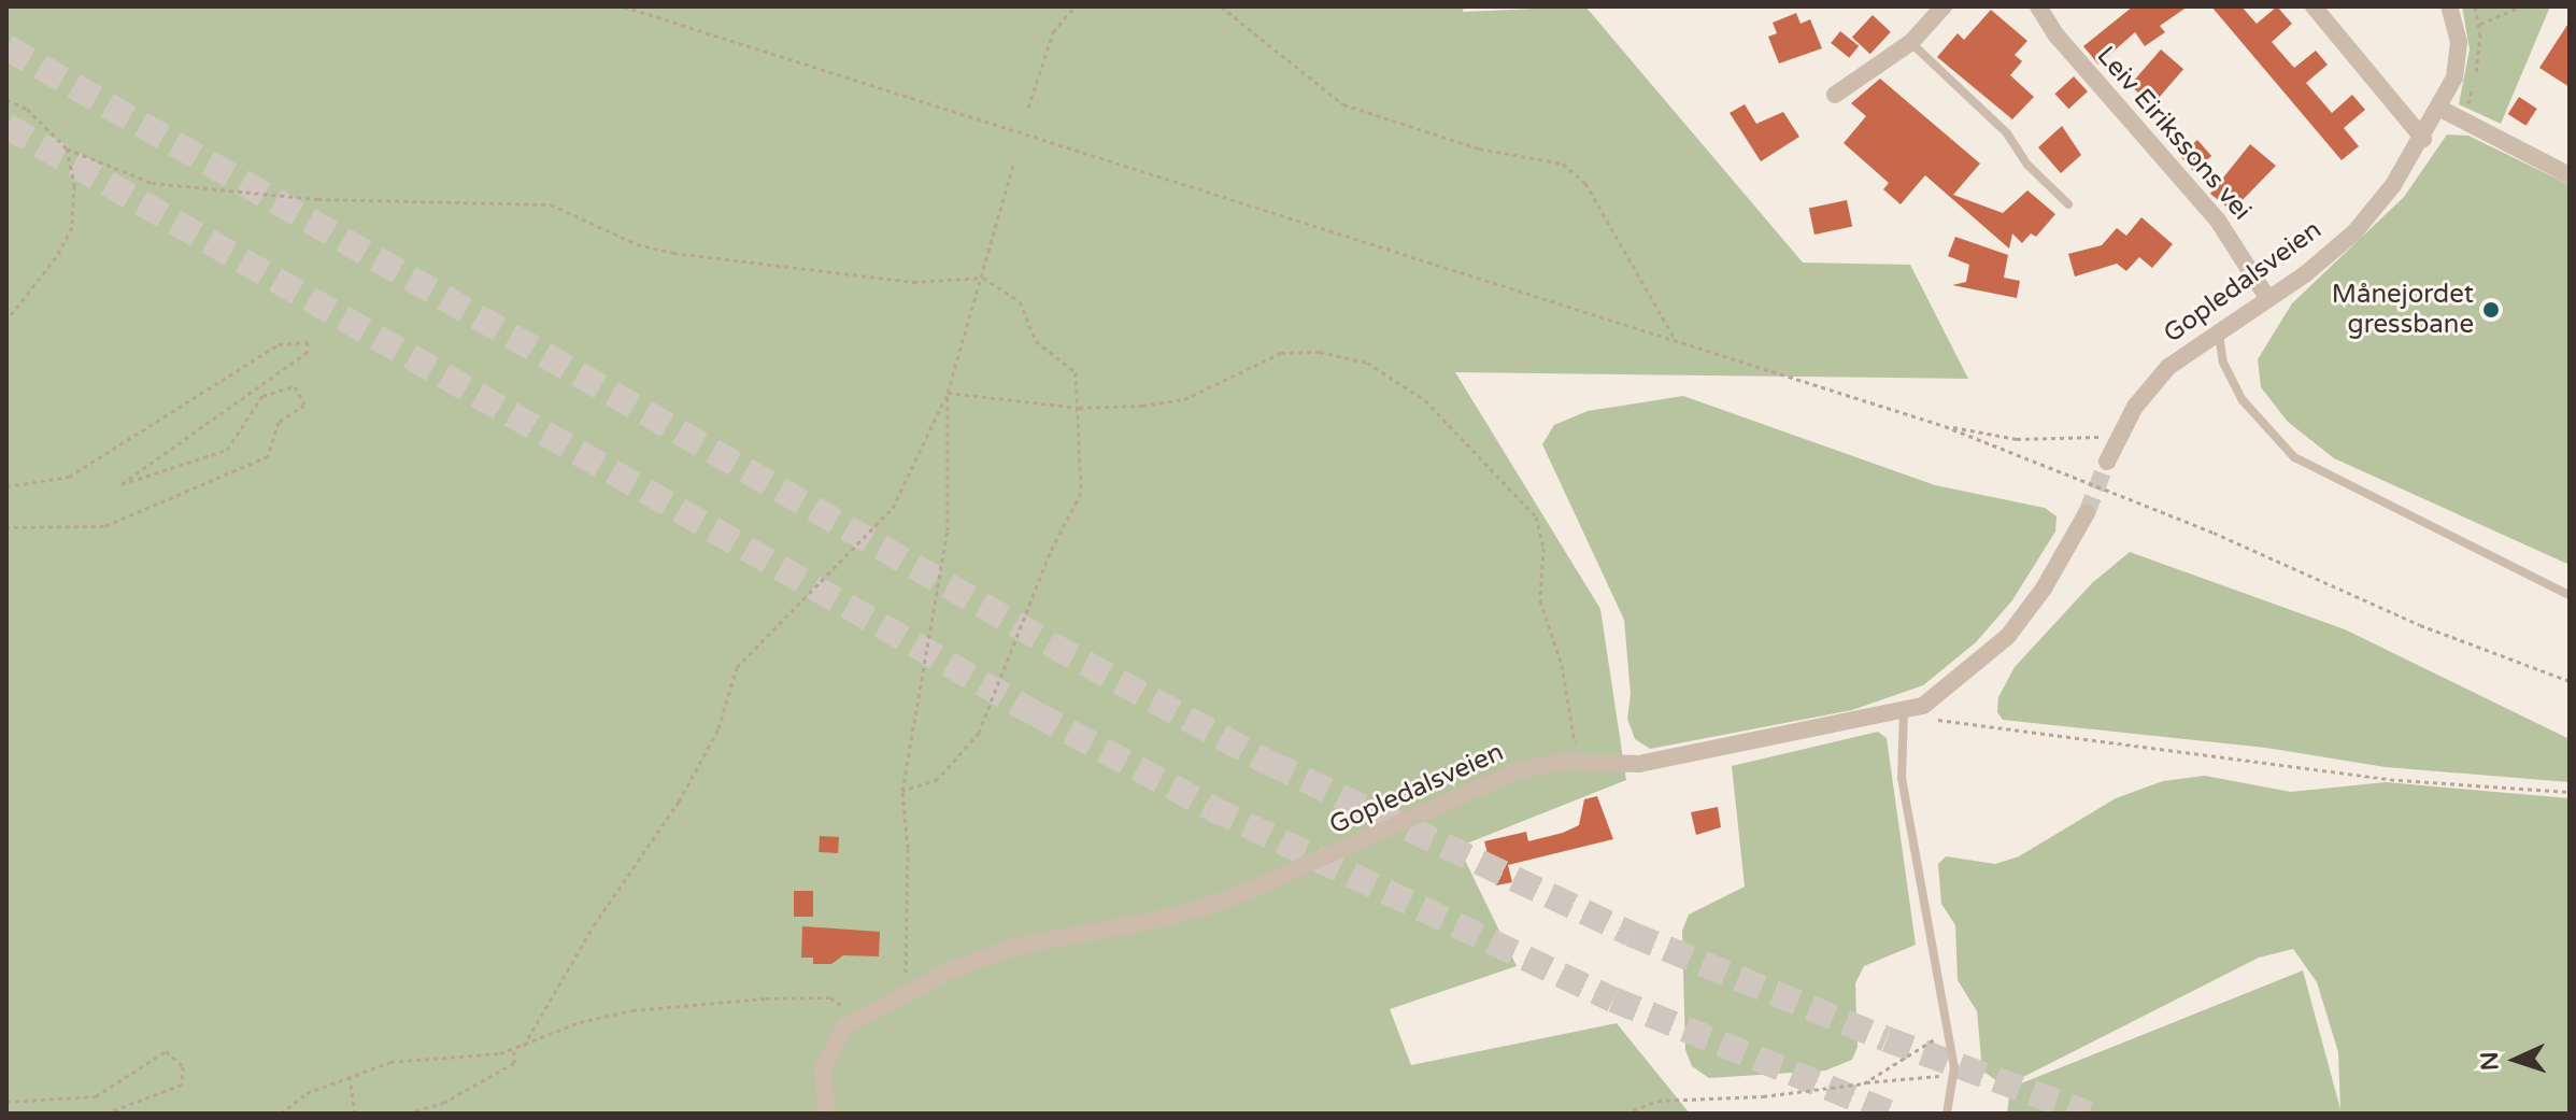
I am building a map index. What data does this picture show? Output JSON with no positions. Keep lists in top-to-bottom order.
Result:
{
  "streets": {
    "street": ["Leiv Eirikssons vei", "Gopledalsveien"]
  },
  "crossings": [
    ["Leiv Eirikssons vei", "Gopledalsveien"]
  ],
  "places": ["Månejordet gressbane"],
  "north": "left"
}
